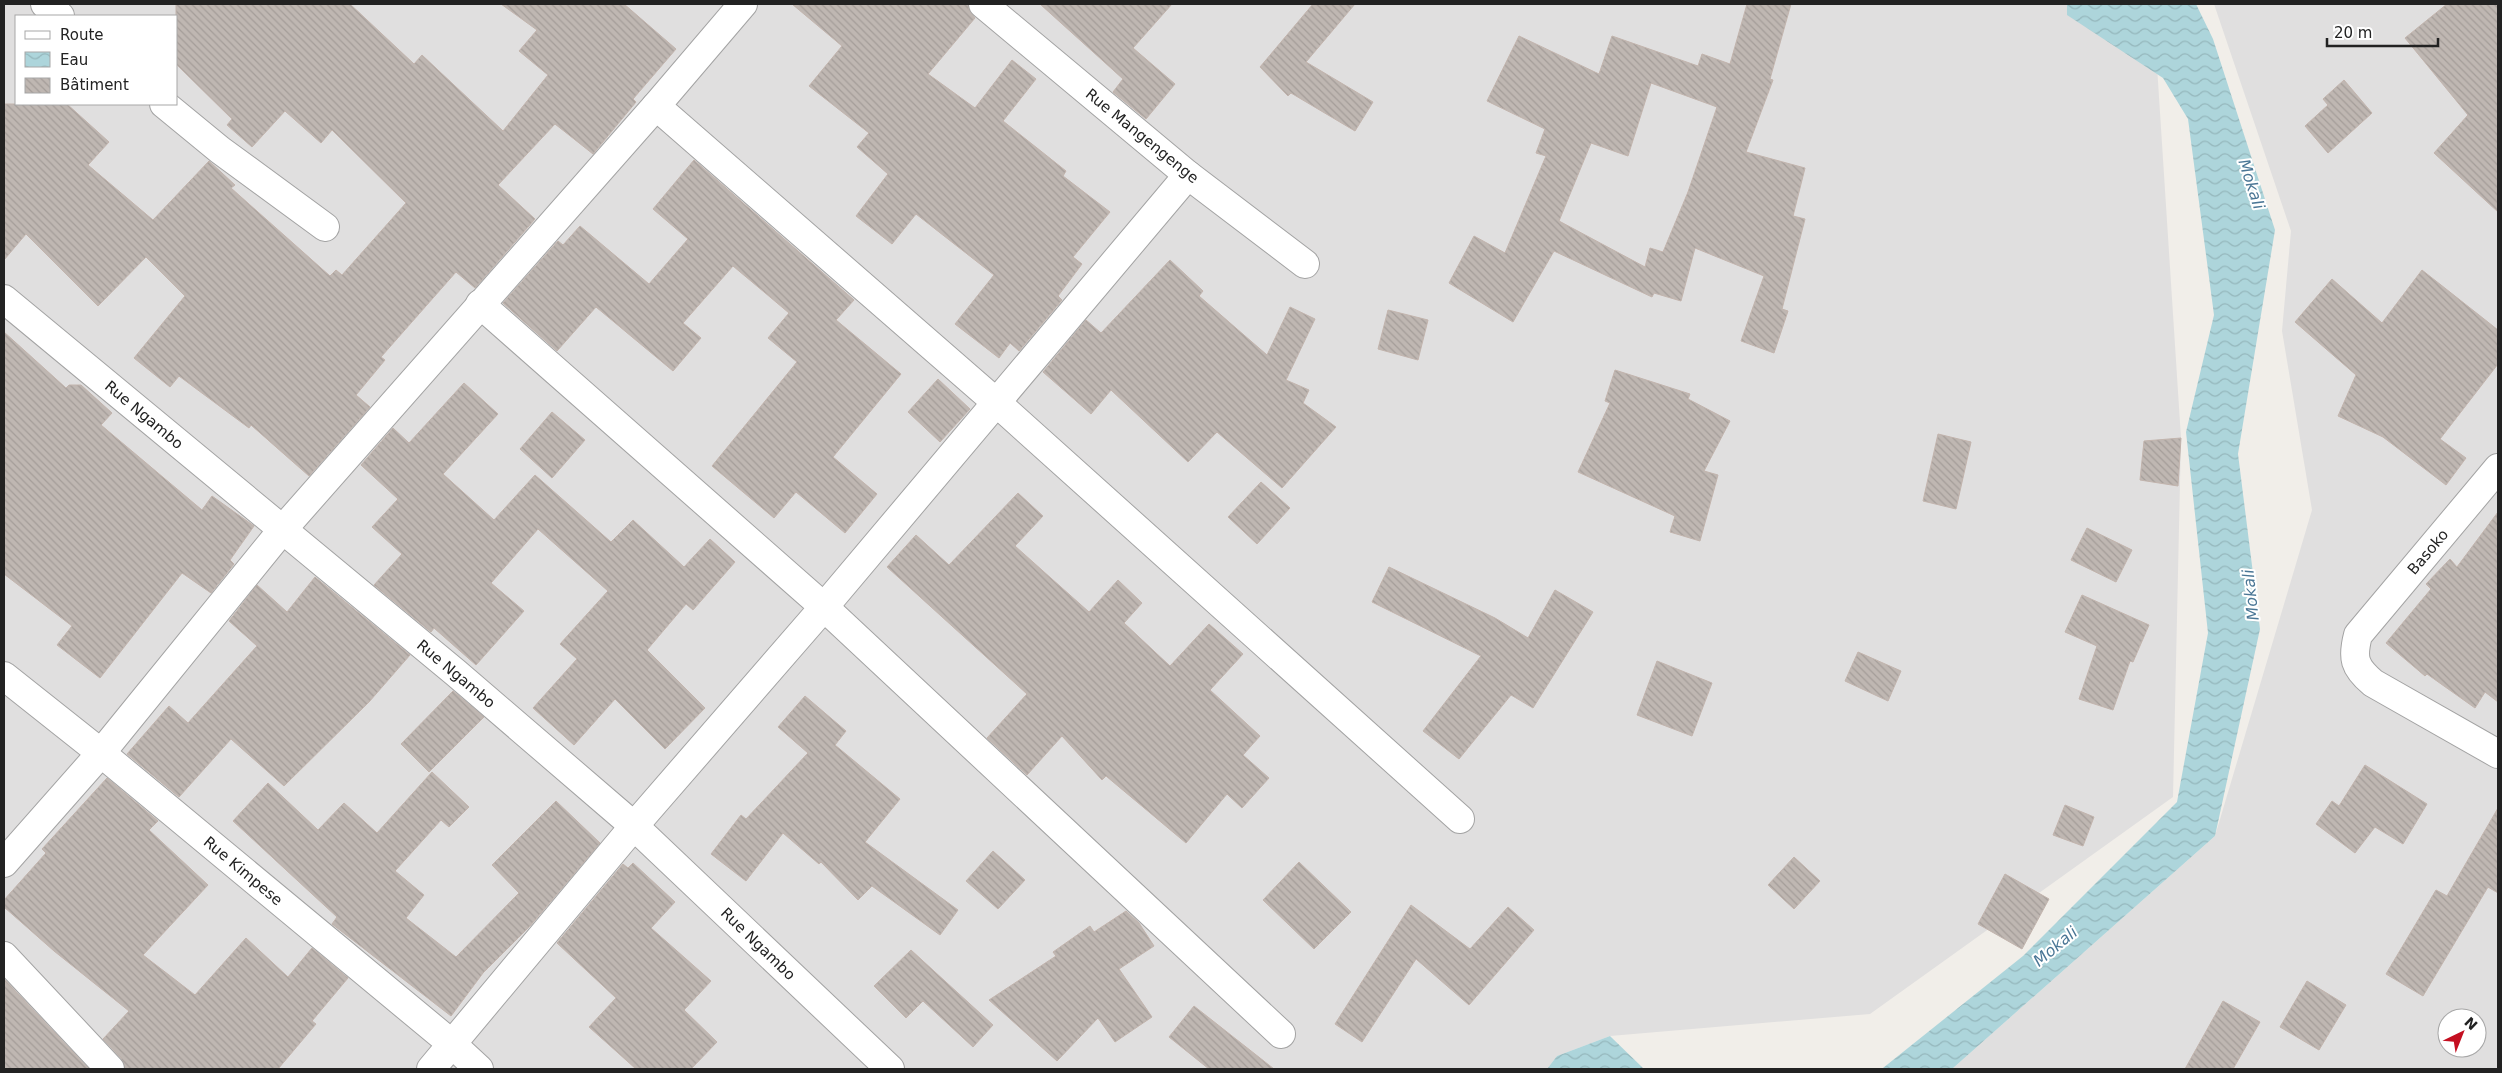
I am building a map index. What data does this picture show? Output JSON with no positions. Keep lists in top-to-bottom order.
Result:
{
  "streets": {
    "street": [
      "Rue Mangengenge",
      "Rue Ngambo",
      "Basoko",
      "Rue Kimpese"
    ]
  },
  "water": ["Mokali"],
  "legend": ["Route", "Eau", "Bâtiment"],
  "scale_bar": "20 m",
  "north": "top right"
}
